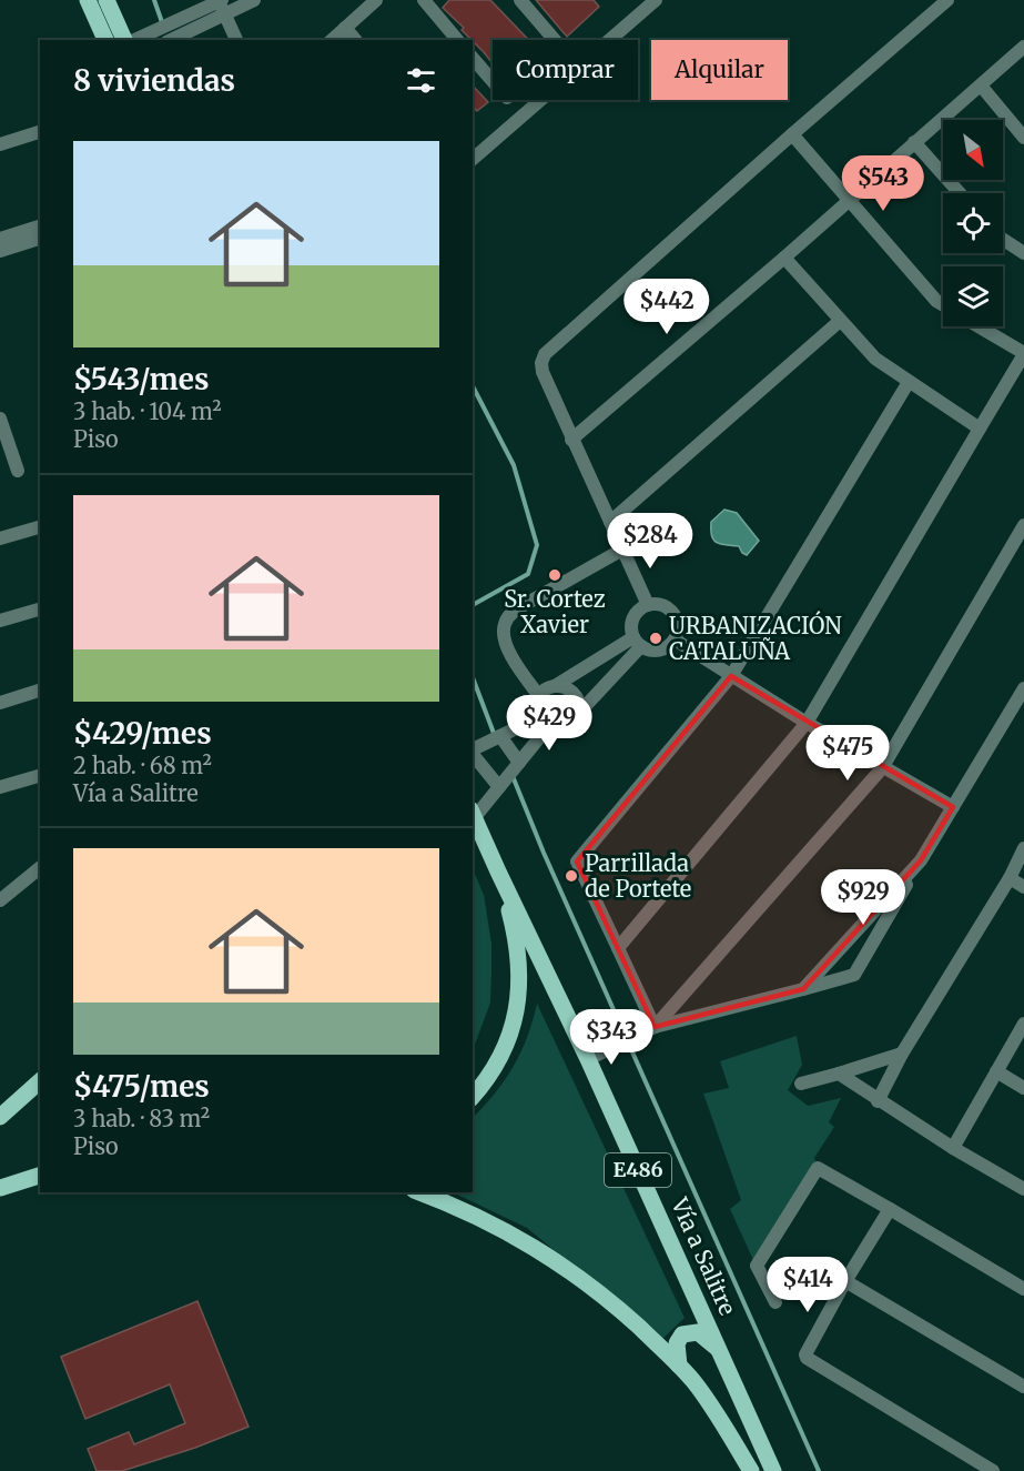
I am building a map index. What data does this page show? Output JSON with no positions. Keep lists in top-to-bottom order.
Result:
{
  "streets": {
    "main road": ["E486", "Vía a Salitre"]
  },
  "places": ["Sr. Cortez Xavier", "URBANIZACIÓN CATALUÑA", "Parrillada de Portete"],
  "north": "bottom right",
  "page": {
    "chip": ["Comprar", "Alquilar"],
    "heading": "8 viviendas",
    "list": [
      {
        "name": "$543/mes",
        "note": "3 hab. · 104 m² · Piso"
      },
      {
        "name": "$429/mes",
        "note": "2 hab. · 68 m² · Vía a Salitre"
      },
      {
        "name": "$475/mes",
        "note": "3 hab. · 83 m² · Piso"
      }
    ],
    "price": [
      "$543",
      "$442",
      "$284",
      "$429",
      "$475",
      "$929",
      "$343",
      "$414"
    ]
  }
}
